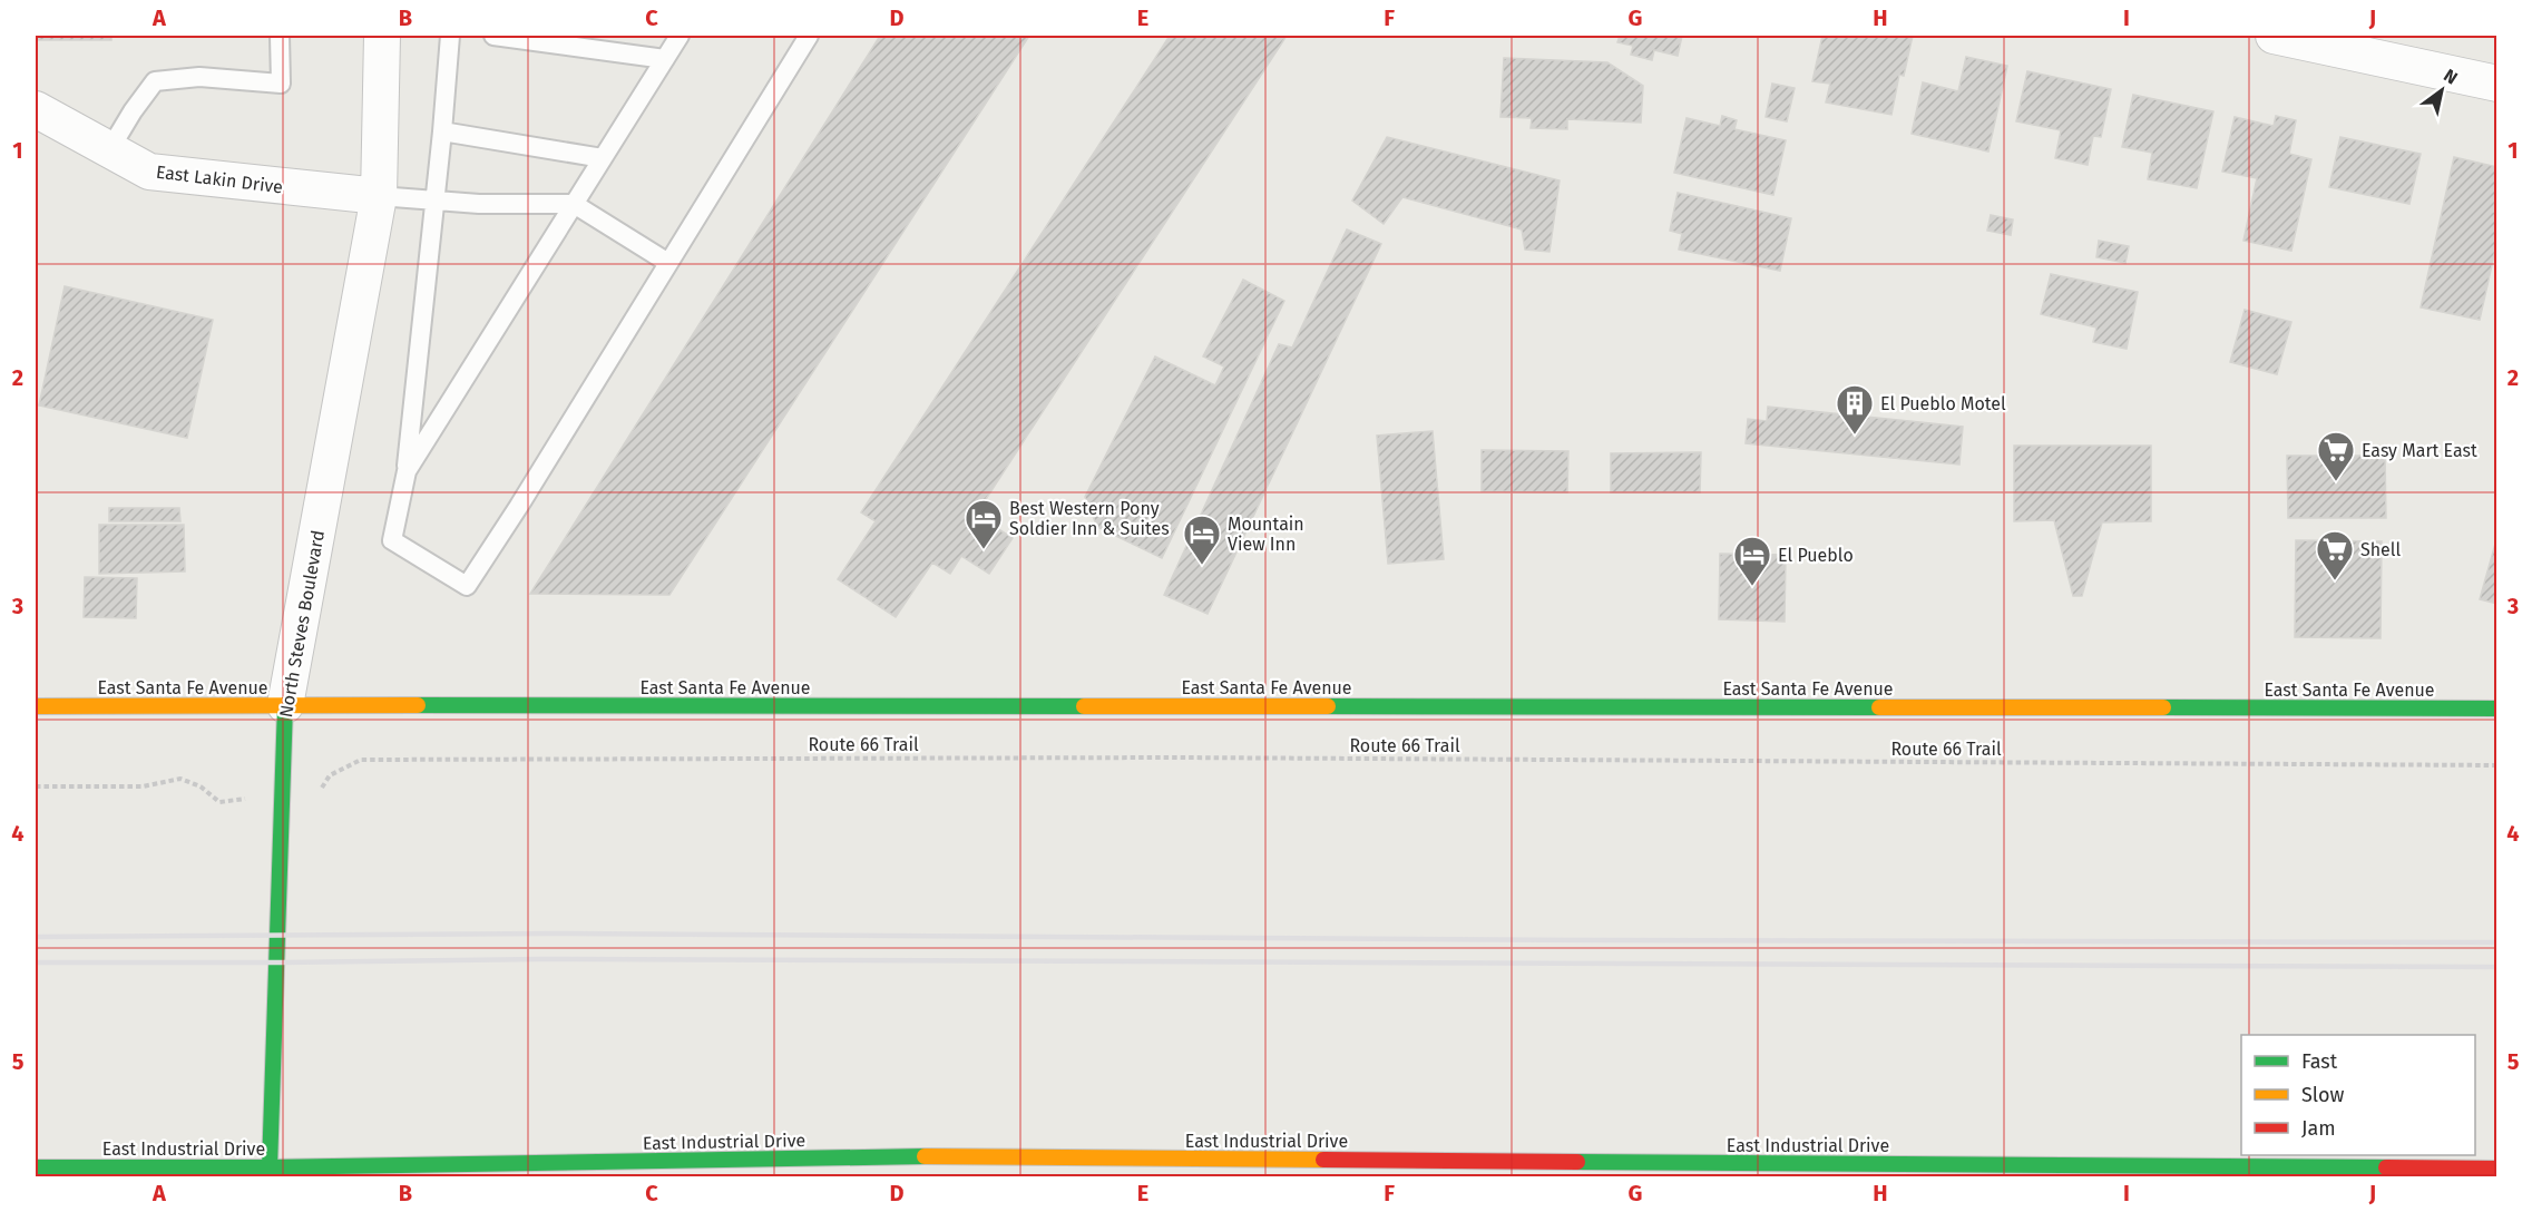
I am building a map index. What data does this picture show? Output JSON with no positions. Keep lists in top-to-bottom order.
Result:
{
  "streets": {
    "street": [
      "East Lakin Drive",
      "North Steves Boulevard",
      "East Santa Fe Avenue",
      "East Industrial Drive"
    ],
    "path": ["Route 66 Trail"]
  },
  "crossings": [
    ["East Lakin Drive", "North Steves Boulevard"],
    ["North Steves Boulevard", "East Santa Fe Avenue"],
    ["North Steves Boulevard", "East Industrial Drive"]
  ],
  "places": {
    "building": ["El Pueblo Motel"],
    "supermarket": ["Easy Mart East", "Shell"],
    "hotel": ["Best Western Pony Soldier Inn & Suites", "Mountain View Inn", "El Pueblo"]
  },
  "legend": ["Fast", "Slow", "Jam"],
  "north": "top right",
  "grid": {
    "columns": [
      "A",
      "B",
      "C",
      "D",
      "E",
      "F",
      "G",
      "H",
      "I",
      "J"
    ],
    "rows": [
      "1",
      "2",
      "3",
      "4",
      "5"
    ]
  }
}
